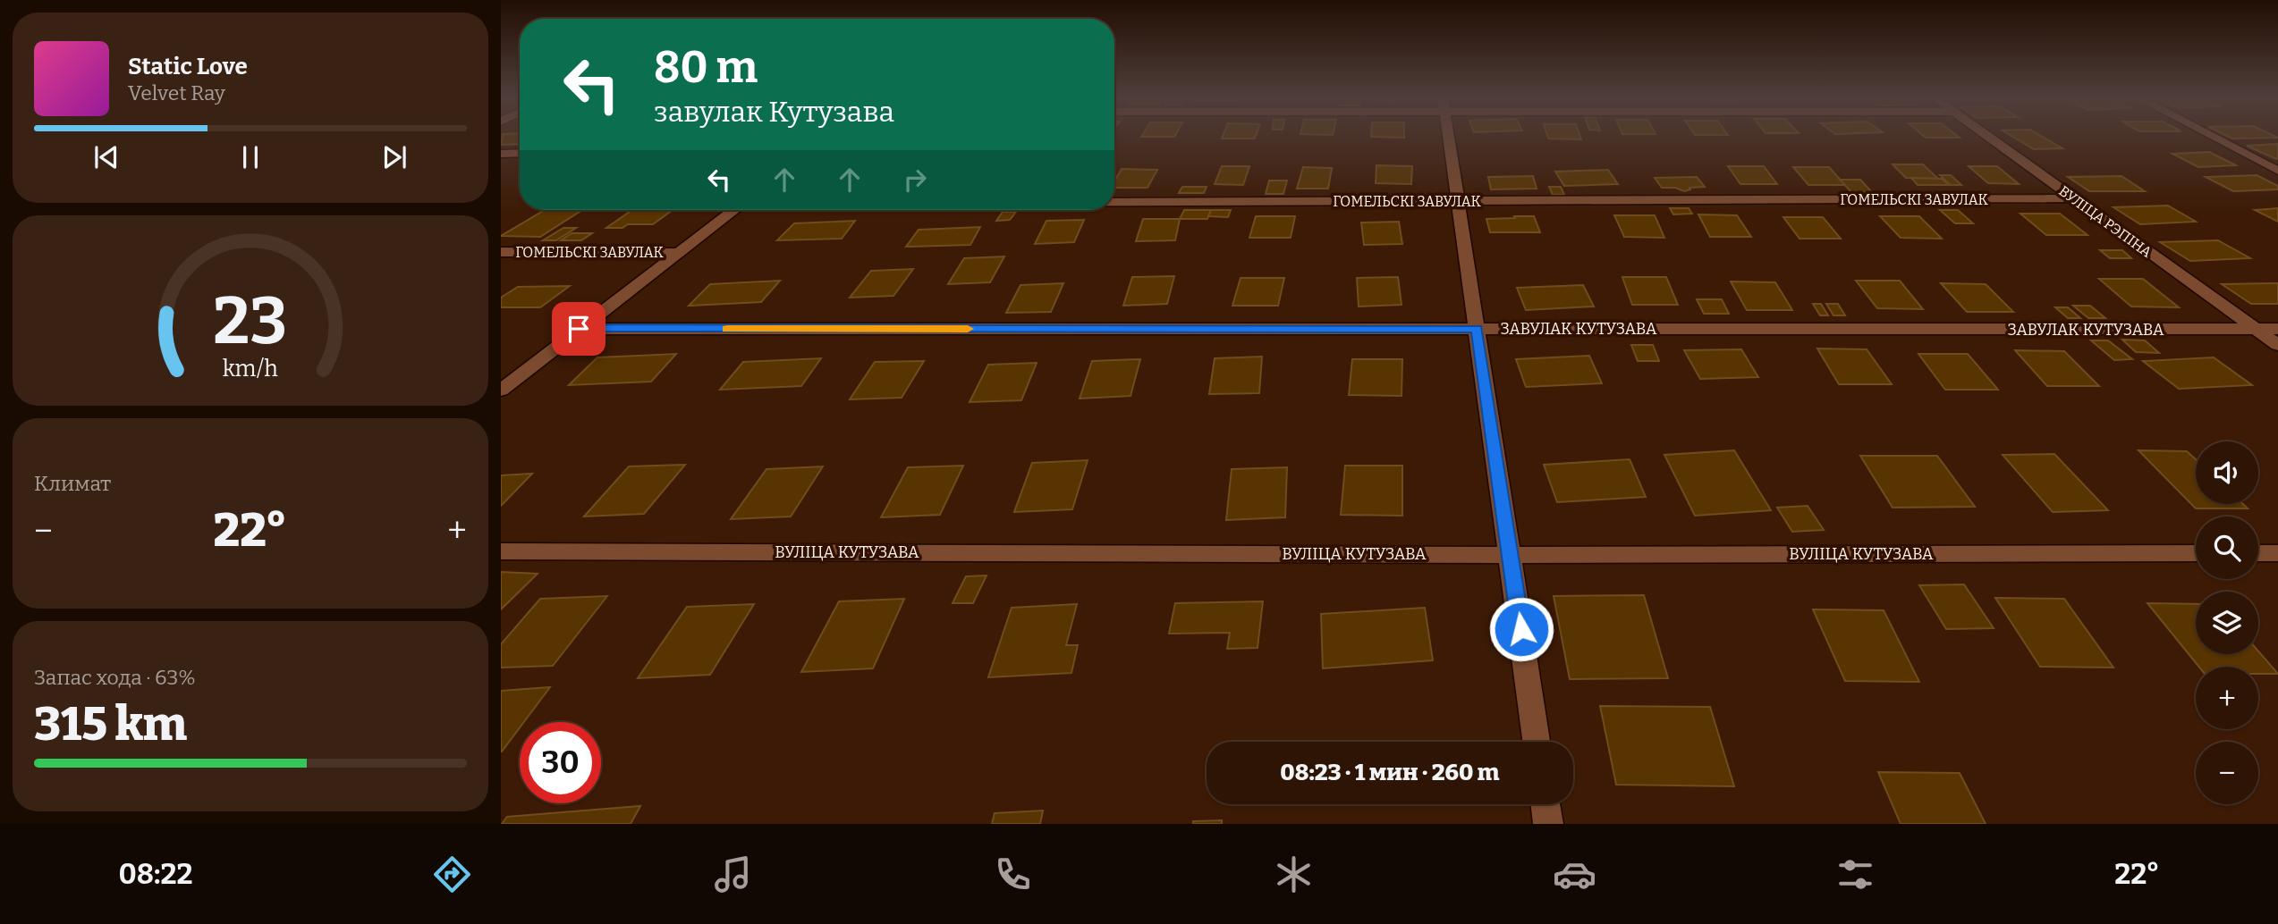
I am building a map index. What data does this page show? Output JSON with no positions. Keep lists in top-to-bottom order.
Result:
{
  "streets": {
    "street": [
      "ГОМЕЛЬСКІ ЗАВУЛАК",
      "ВУЛІЦА РЭПІНА",
      "ЗАВУЛАК КУТУЗАВА",
      "ВУЛІЦА КУТУЗАВА"
    ]
  },
  "crossings": [
    ["ГОМЕЛЬСКІ ЗАВУЛАК", "ВУЛІЦА РЭПІНА"],
    ["ВУЛІЦА РЭПІНА", "ЗАВУЛАК КУТУЗАВА"]
  ],
  "page": {
    "turn": ["80 m", "завулак Кутузава"],
    "song": ["Static Love", "Velvet Ray"],
    "tile": [
      "Климат",
      ["Запас хода · 63%", "315 km"]
    ],
    "map_buttons": ["+", "−"],
    "heat": ["−", "22°", "+"],
    "limit": "30",
    "trip": "08:23 · 1 мин · 260 m",
    "tabs": ["08:22", "22°"],
    "gauge": ["23", "km/h"]
  }
}
